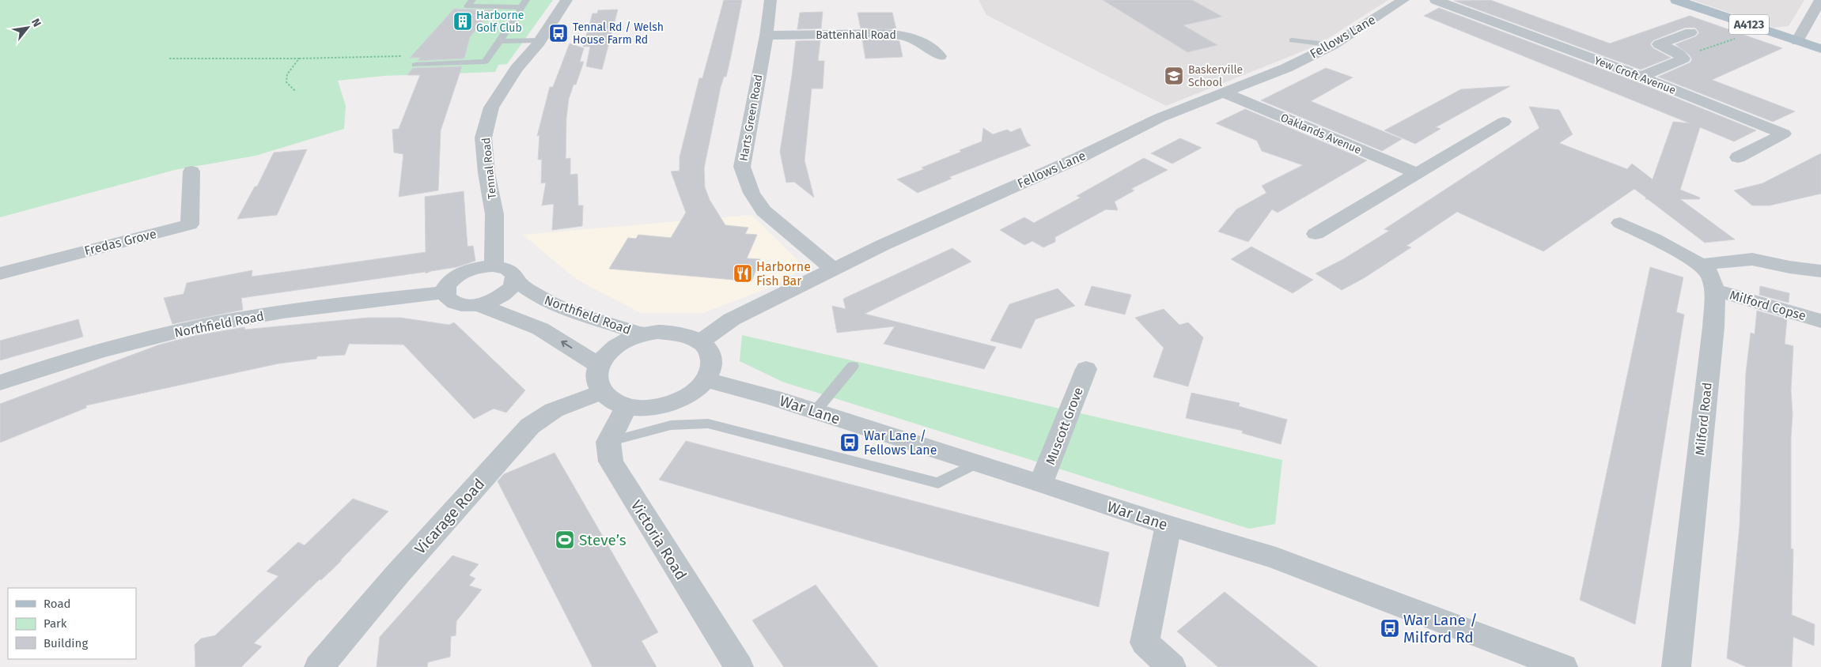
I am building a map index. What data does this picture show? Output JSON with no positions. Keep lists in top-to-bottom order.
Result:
{
  "streets": {
    "main road": ["A4123"],
    "street": [
      "Battenhall Road",
      "Fellows Lane",
      "Yew Croft Avenue",
      "Harts Green Road",
      "Oaklands Avenue",
      "Tennal Road",
      "Fredas Grove",
      "Milford Copse",
      "Northfield Road",
      "War Lane",
      "Milford Road",
      "Muscott Grove",
      "Vicarage Road",
      "Victoria Road"
    ]
  },
  "crossings": [
    ["Battenhall Road", "Harts Green Road"],
    ["Fellows Lane", "Harts Green Road"],
    ["Fellows Lane", "Oaklands Avenue"],
    ["Fellows Lane", "Northfield Road"],
    ["Fellows Lane", "War Lane"],
    ["Fellows Lane", "Vicarage Road"],
    ["Tennal Road", "Northfield Road"],
    ["Milford Copse", "Milford Road"],
    ["Northfield Road", "War Lane"],
    ["Northfield Road", "Vicarage Road"],
    ["War Lane", "Muscott Grove"],
    ["War Lane", "Vicarage Road"]
  ],
  "places": {
    "building": ["Harborne Golf Club"],
    "bus stop": ["Tennal Rd / Welsh House Farm Rd", "War Lane / Fellows Lane", "War Lane / Milford Rd"],
    "school or university": ["Baskerville School"],
    "restaurant": ["Harborne Fish Bar"],
    "sports": ["Steve’s"]
  },
  "legend": ["Road", "Park", "Building"],
  "north": "top right"
}
